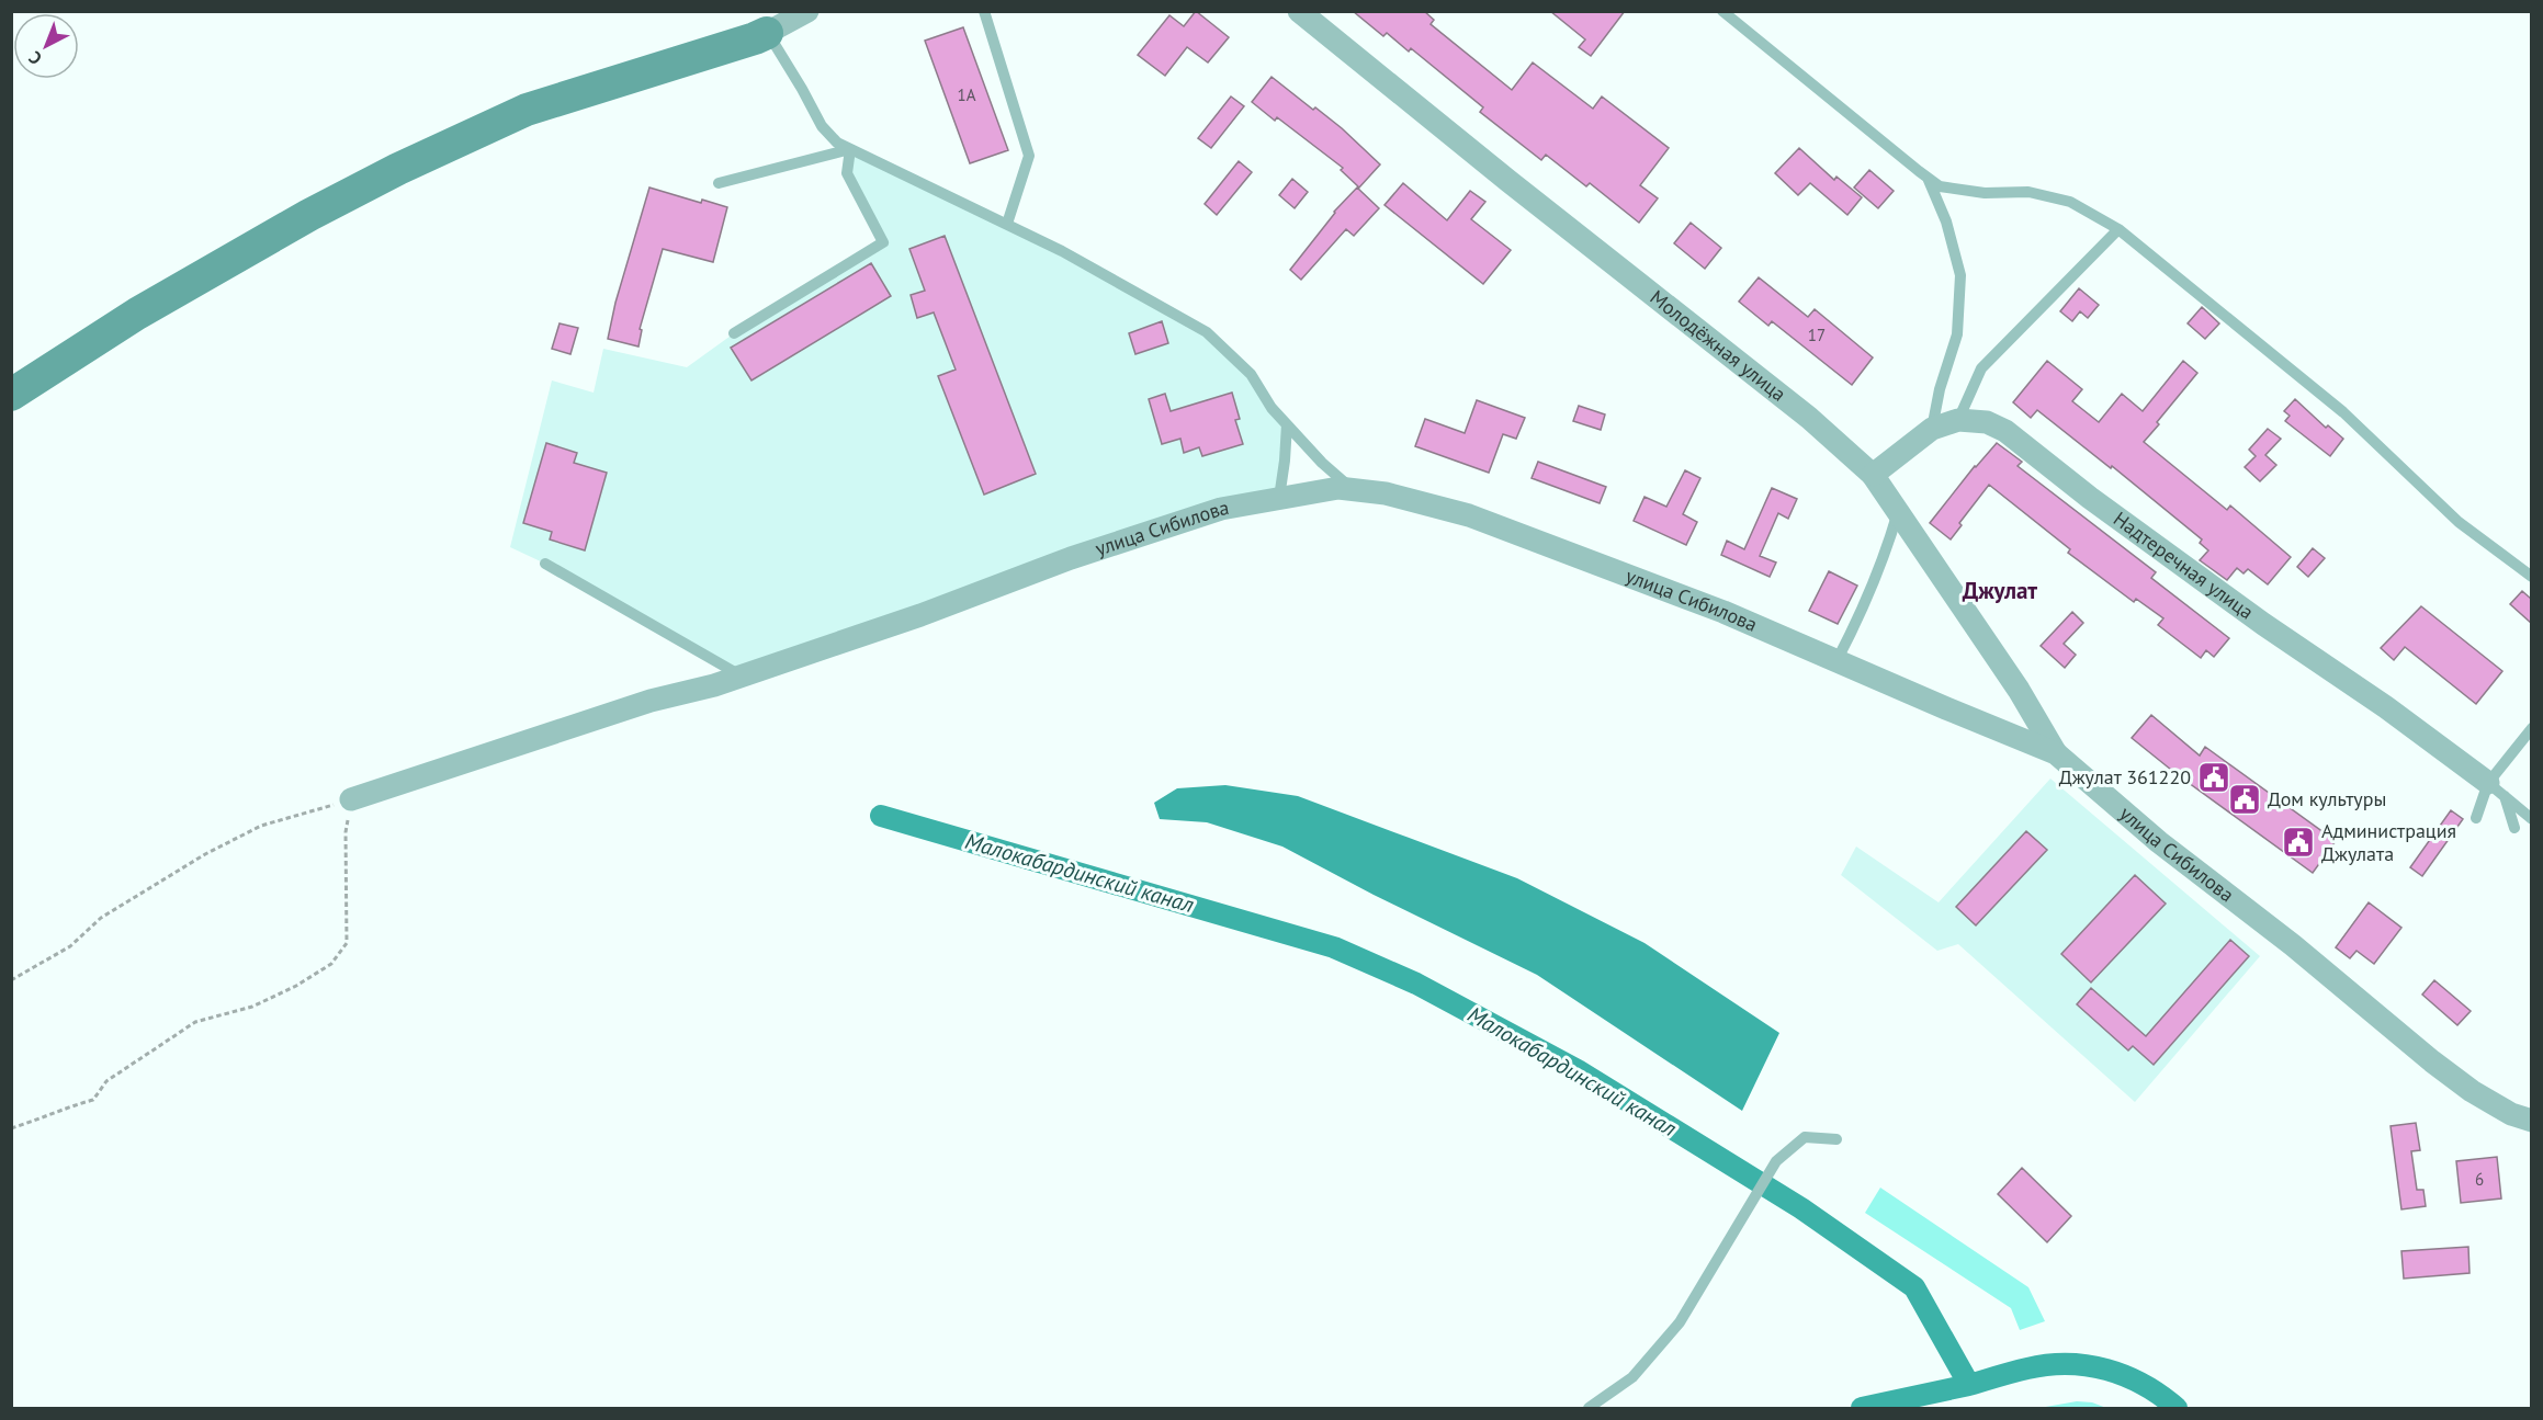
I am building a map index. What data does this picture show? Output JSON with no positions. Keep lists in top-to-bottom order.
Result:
{
  "streets": {
    "street": ["Молодёжная улица", "улица Сибилова", "Надтеречная улица"]
  },
  "crossings": [
    ["Молодёжная улица", "улица Сибилова"],
    ["Молодёжная улица", "Надтеречная улица"]
  ],
  "districts": ["Джулат"],
  "water": ["Малокабардинский канал"],
  "places": {
    "public building": ["Джулат 361220", "Дом культуры", "Администрация Джулата"]
  },
  "house_numbers": ["1А", "17", "6"],
  "north": "bottom left"
}
